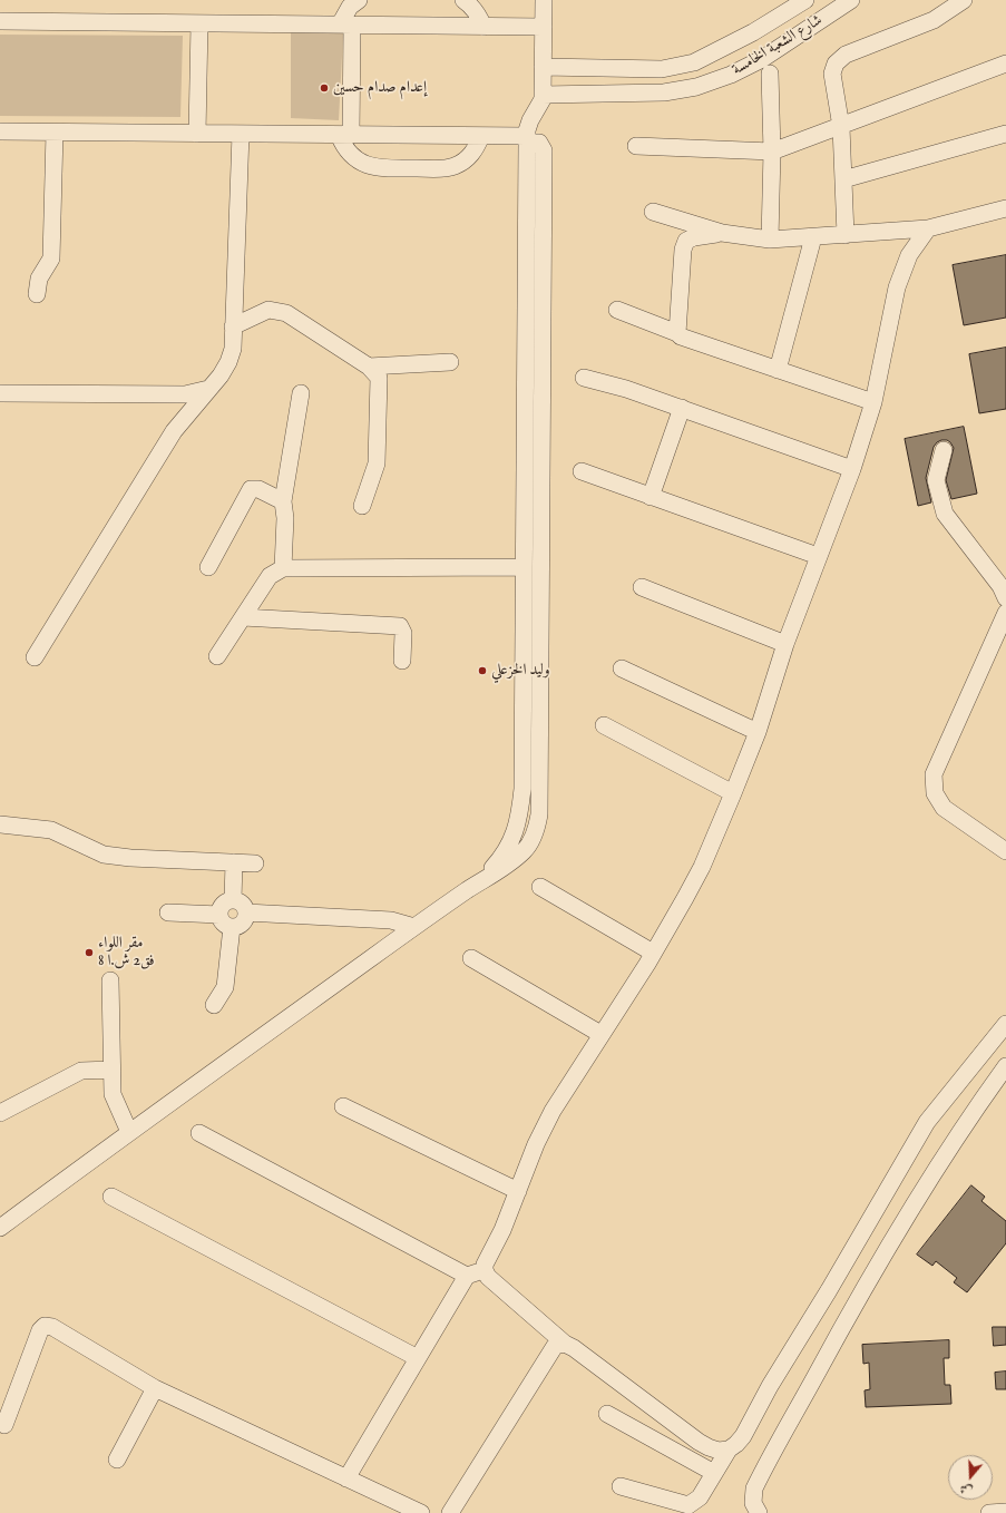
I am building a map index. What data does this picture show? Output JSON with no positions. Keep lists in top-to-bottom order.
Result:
{
  "streets": {
    "street": ["شارع الشعبة الخامسة"]
  },
  "places": ["إعدام صدام حسين", "وليد الخزعلي", "مقر اللواء 8 فق2 ش.ا"],
  "north": "bottom"
}
